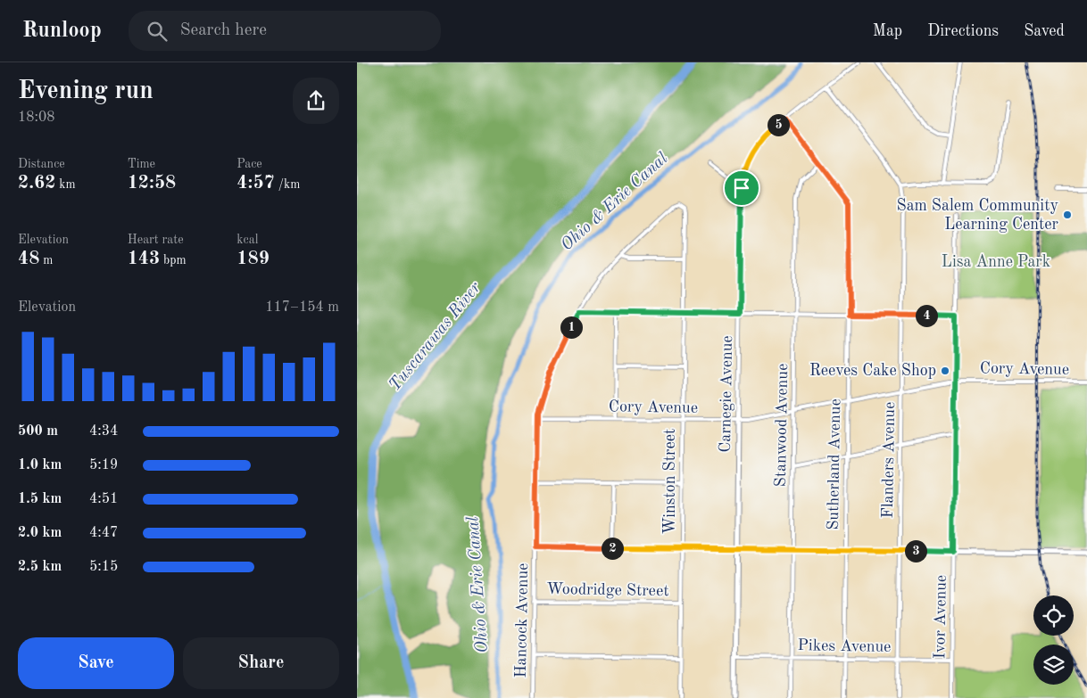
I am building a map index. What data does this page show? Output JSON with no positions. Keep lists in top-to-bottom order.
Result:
{
  "streets": {
    "street": [
      "Cory Avenue",
      "Carnegie Avenue",
      "Stanwood Avenue",
      "Flanders Avenue",
      "Sutherland Avenue",
      "Winston Street",
      "Woodridge Street",
      "Ivor Avenue",
      "Hancock Avenue",
      "Pikes Avenue"
    ]
  },
  "crossings": [
    ["Cory Avenue", "Carnegie Avenue"],
    ["Cory Avenue", "Stanwood Avenue"],
    ["Cory Avenue", "Flanders Avenue"],
    ["Cory Avenue", "Sutherland Avenue"],
    ["Cory Avenue", "Winston Street"],
    ["Cory Avenue", "Ivor Avenue"],
    ["Cory Avenue", "Hancock Avenue"],
    ["Carnegie Avenue", "Flanders Avenue"],
    ["Carnegie Avenue", "Sutherland Avenue"],
    ["Carnegie Avenue", "Pikes Avenue"],
    ["Stanwood Avenue", "Sutherland Avenue"],
    ["Stanwood Avenue", "Pikes Avenue"],
    ["Flanders Avenue", "Pikes Avenue"],
    ["Sutherland Avenue", "Pikes Avenue"],
    ["Winston Street", "Woodridge Street"],
    ["Winston Street", "Hancock Avenue"],
    ["Woodridge Street", "Hancock Avenue"],
    ["Ivor Avenue", "Pikes Avenue"]
  ],
  "water": ["Ohio & Erie Canal", "Tuscarawas River"],
  "parks": ["Lisa Anne Park"],
  "places": ["Sam Salem Community Learning Center", "Reeves Cake Shop"],
  "page": {
    "header": "Runloop",
    "search": "Search here",
    "nav": ["Map", "Directions", "Saved"],
    "heading": ["Evening run", "18:08"],
    "pins": [
      "5",
      "4",
      "1",
      "2",
      "3"
    ],
    "stats": [
      ["Distance", "2.62 km"],
      ["Time", "12:58"],
      ["Pace", "4:57 /km"],
      ["Elevation", "48 m"],
      ["Heart rate", "143 bpm"],
      ["kcal", "189"]
    ],
    "chart": ["Elevation", "117–154 m"],
    "list": [
      {
        "name": "500 m",
        "note": "4:34"
      },
      {
        "name": "1.0 km",
        "note": "5:19"
      },
      {
        "name": "1.5 km",
        "note": "4:51"
      },
      {
        "name": "2.0 km",
        "note": "4:47"
      },
      {
        "name": "2.5 km",
        "note": "5:15"
      }
    ],
    "buttons": ["Save", "Share"]
  }
}
